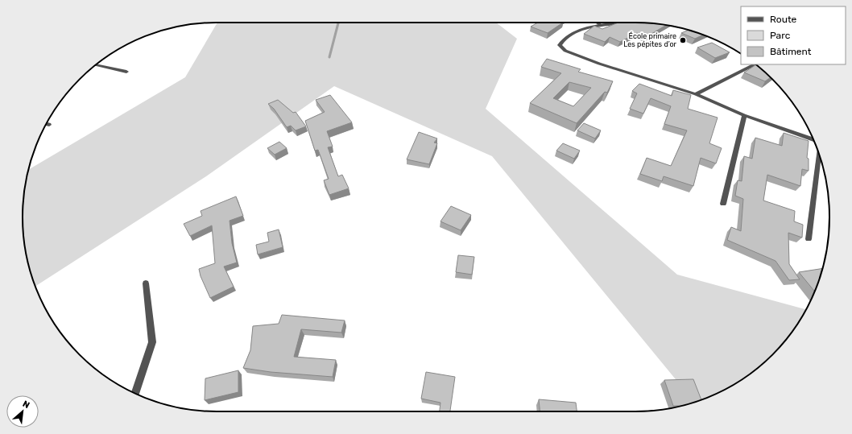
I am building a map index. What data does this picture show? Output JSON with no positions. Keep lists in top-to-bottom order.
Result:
{
  "places": ["École primaire Les pépites d’or"],
  "legend": ["Route", "Parc", "Bâtiment"],
  "north": "top right"
}
